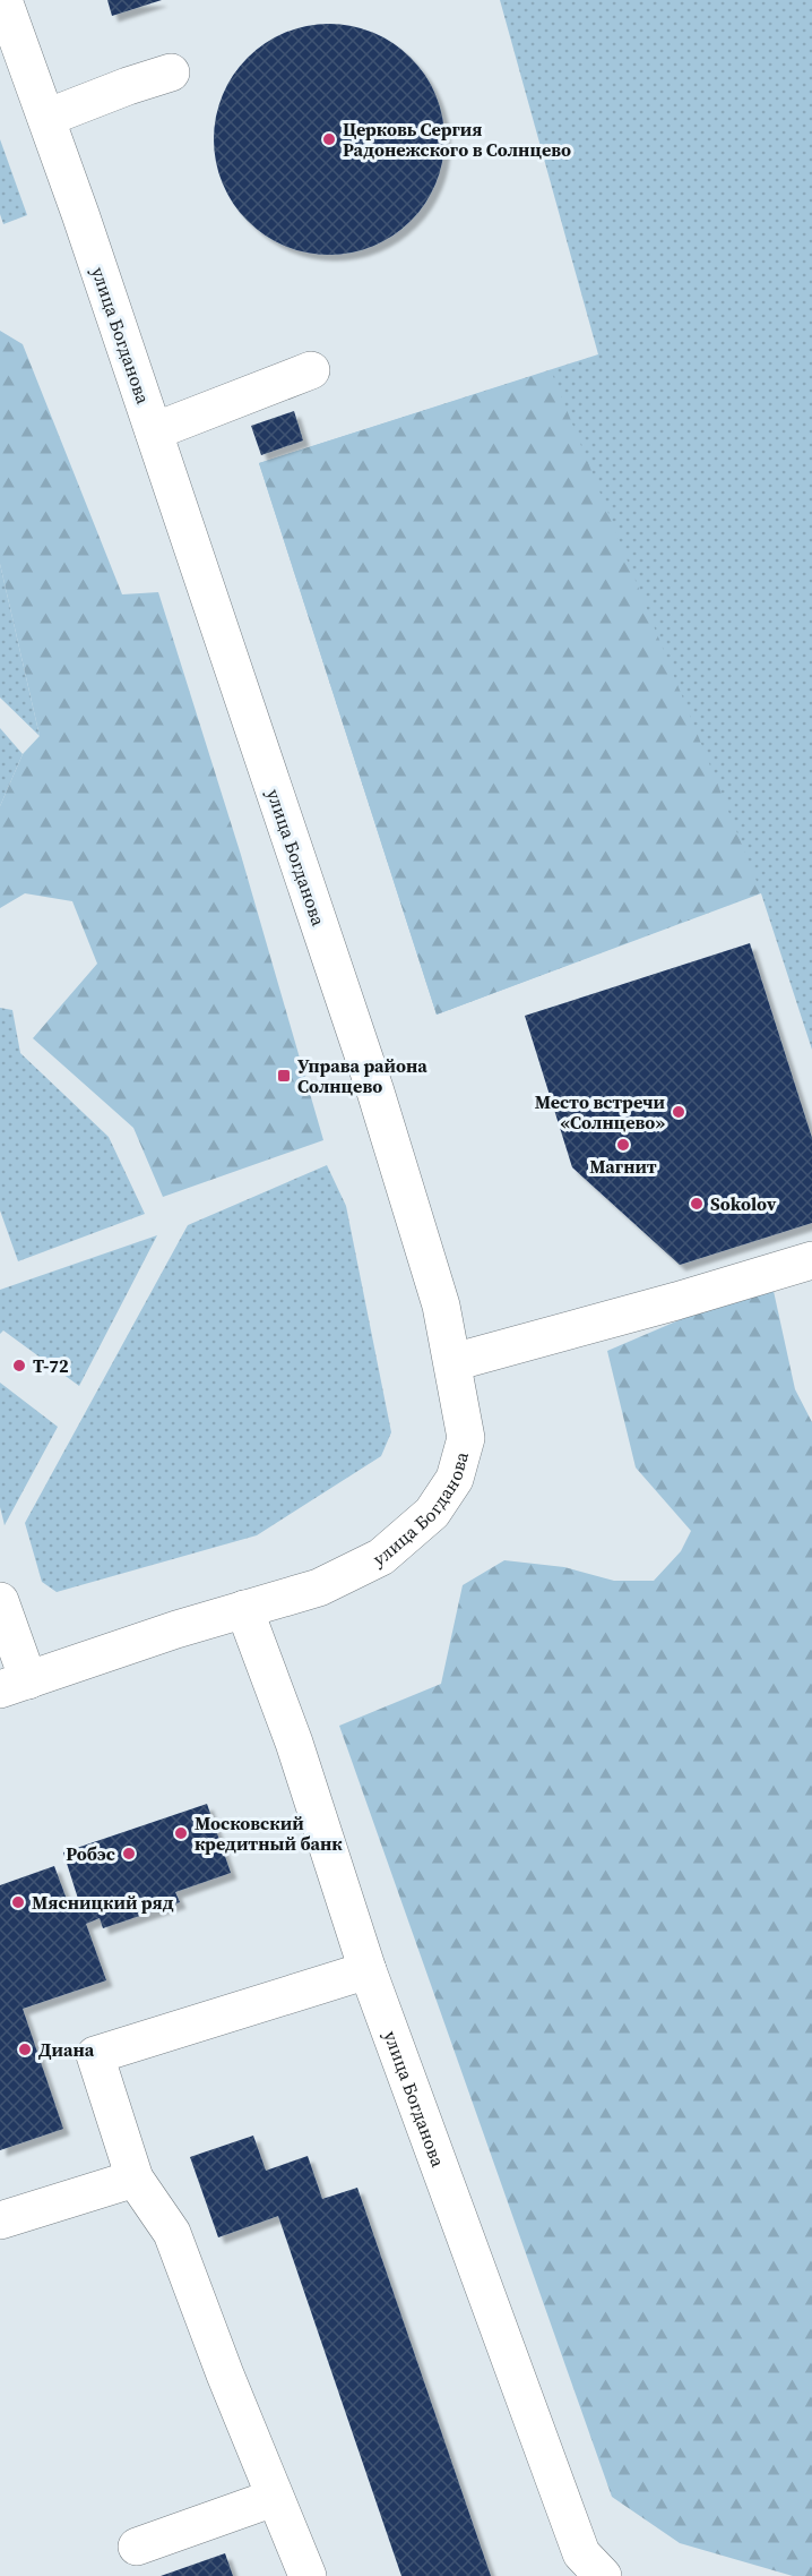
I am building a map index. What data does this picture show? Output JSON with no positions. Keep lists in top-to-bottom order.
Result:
{
  "streets": {
    "street": ["улица Богданова"]
  },
  "places": {
    "other": [
      "Церковь Сергия Радонежского в Солнцево",
      "Место встречи «Солнцево»",
      "Магнит",
      "Sokolov",
      "Т-72",
      "Московский кредитный банк",
      "Робэс",
      "Мясницкий ряд",
      "Диана"
    ],
    "transit": ["Управа района Солнцево"]
  }
}
